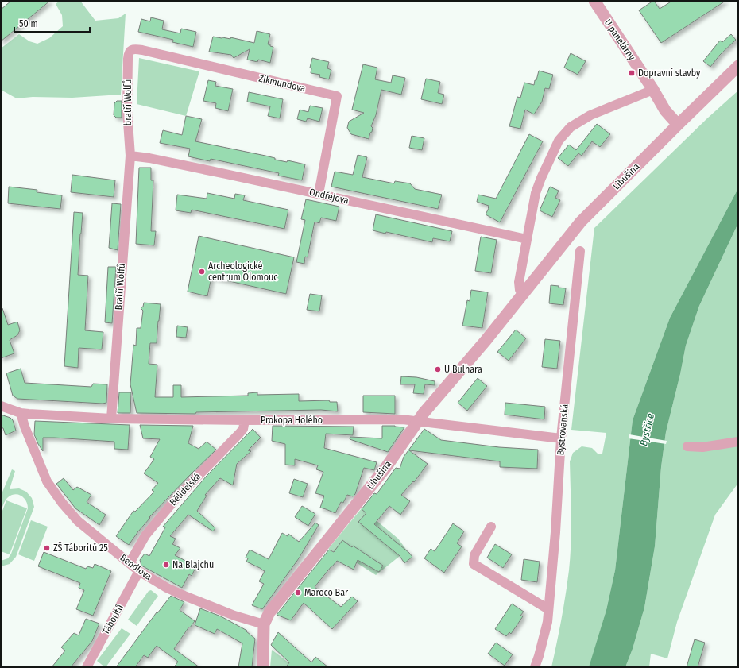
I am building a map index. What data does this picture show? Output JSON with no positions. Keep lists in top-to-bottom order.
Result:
{
  "streets": {
    "street": [
      "U panelárny",
      "Zikmundova",
      "bratří Wolfů",
      "Libušina",
      "Ondřejova",
      "Bratří Wolfů",
      "Prokopa Holého",
      "Bystrovanská",
      "Bělidelská",
      "Bendlova",
      "Táboritů"
    ]
  },
  "crossings": [
    ["U panelárny", "Libušina"],
    ["Zikmundova", "bratří Wolfů"],
    ["Zikmundova", "Ondřejova"],
    ["bratří Wolfů", "Ondřejova"],
    ["bratří Wolfů", "Bratří Wolfů"],
    ["Libušina", "Prokopa Holého"],
    ["Libušina", "Bendlova"],
    ["Ondřejova", "Bratří Wolfů"],
    ["Bratří Wolfů", "Prokopa Holého"],
    ["Prokopa Holého", "Bystrovanská"],
    ["Prokopa Holého", "Bělidelská"],
    ["Prokopa Holého", "Bendlova"],
    ["Bělidelská", "Bendlova"],
    ["Bendlova", "Táboritů"]
  ],
  "water": ["Bystřice"],
  "places": {
    "transit": ["Dopravní stavby"],
    "other": [
      "Archeologické centrum Olomouc",
      "U Bulhara",
      "ZŠ Táboritů 25",
      "Na Blajchu",
      "Maroco Bar"
    ]
  },
  "scale_bar": "50 m"
}
